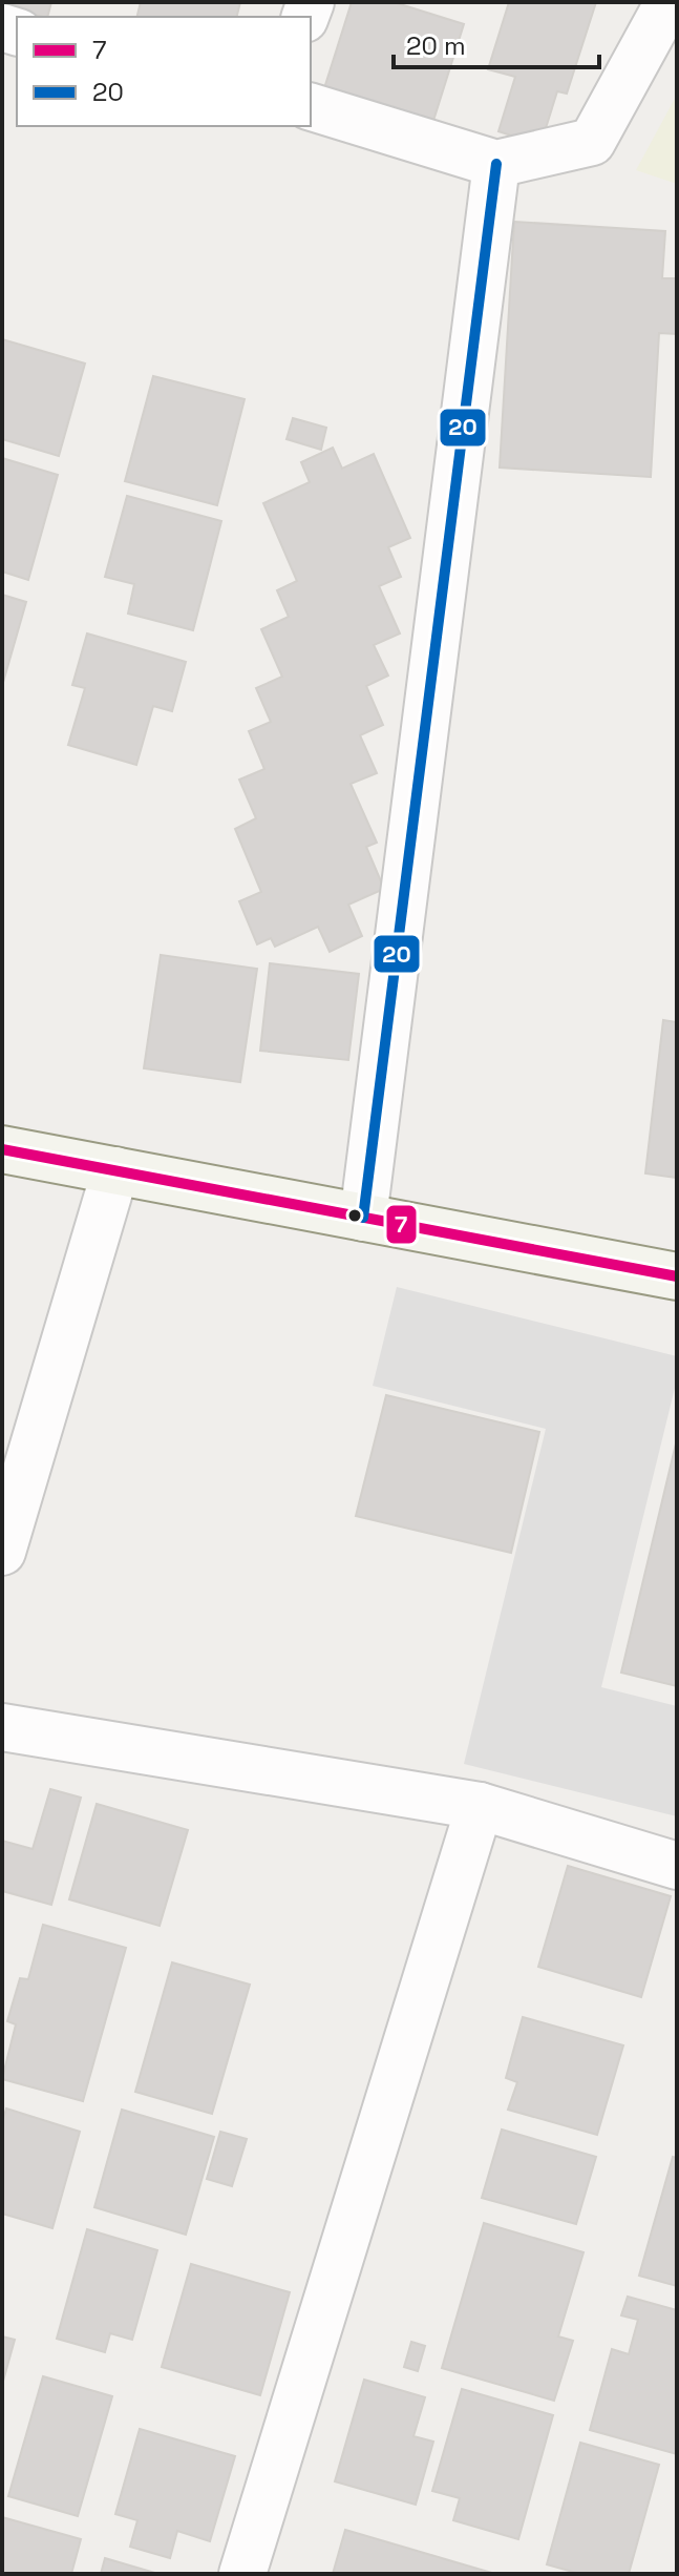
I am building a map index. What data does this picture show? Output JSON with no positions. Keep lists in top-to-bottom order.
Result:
{
  "lines": ["transit line 20", "transit line 7"],
  "legend": ["7", "20"],
  "scale_bar": "20 m"
}
